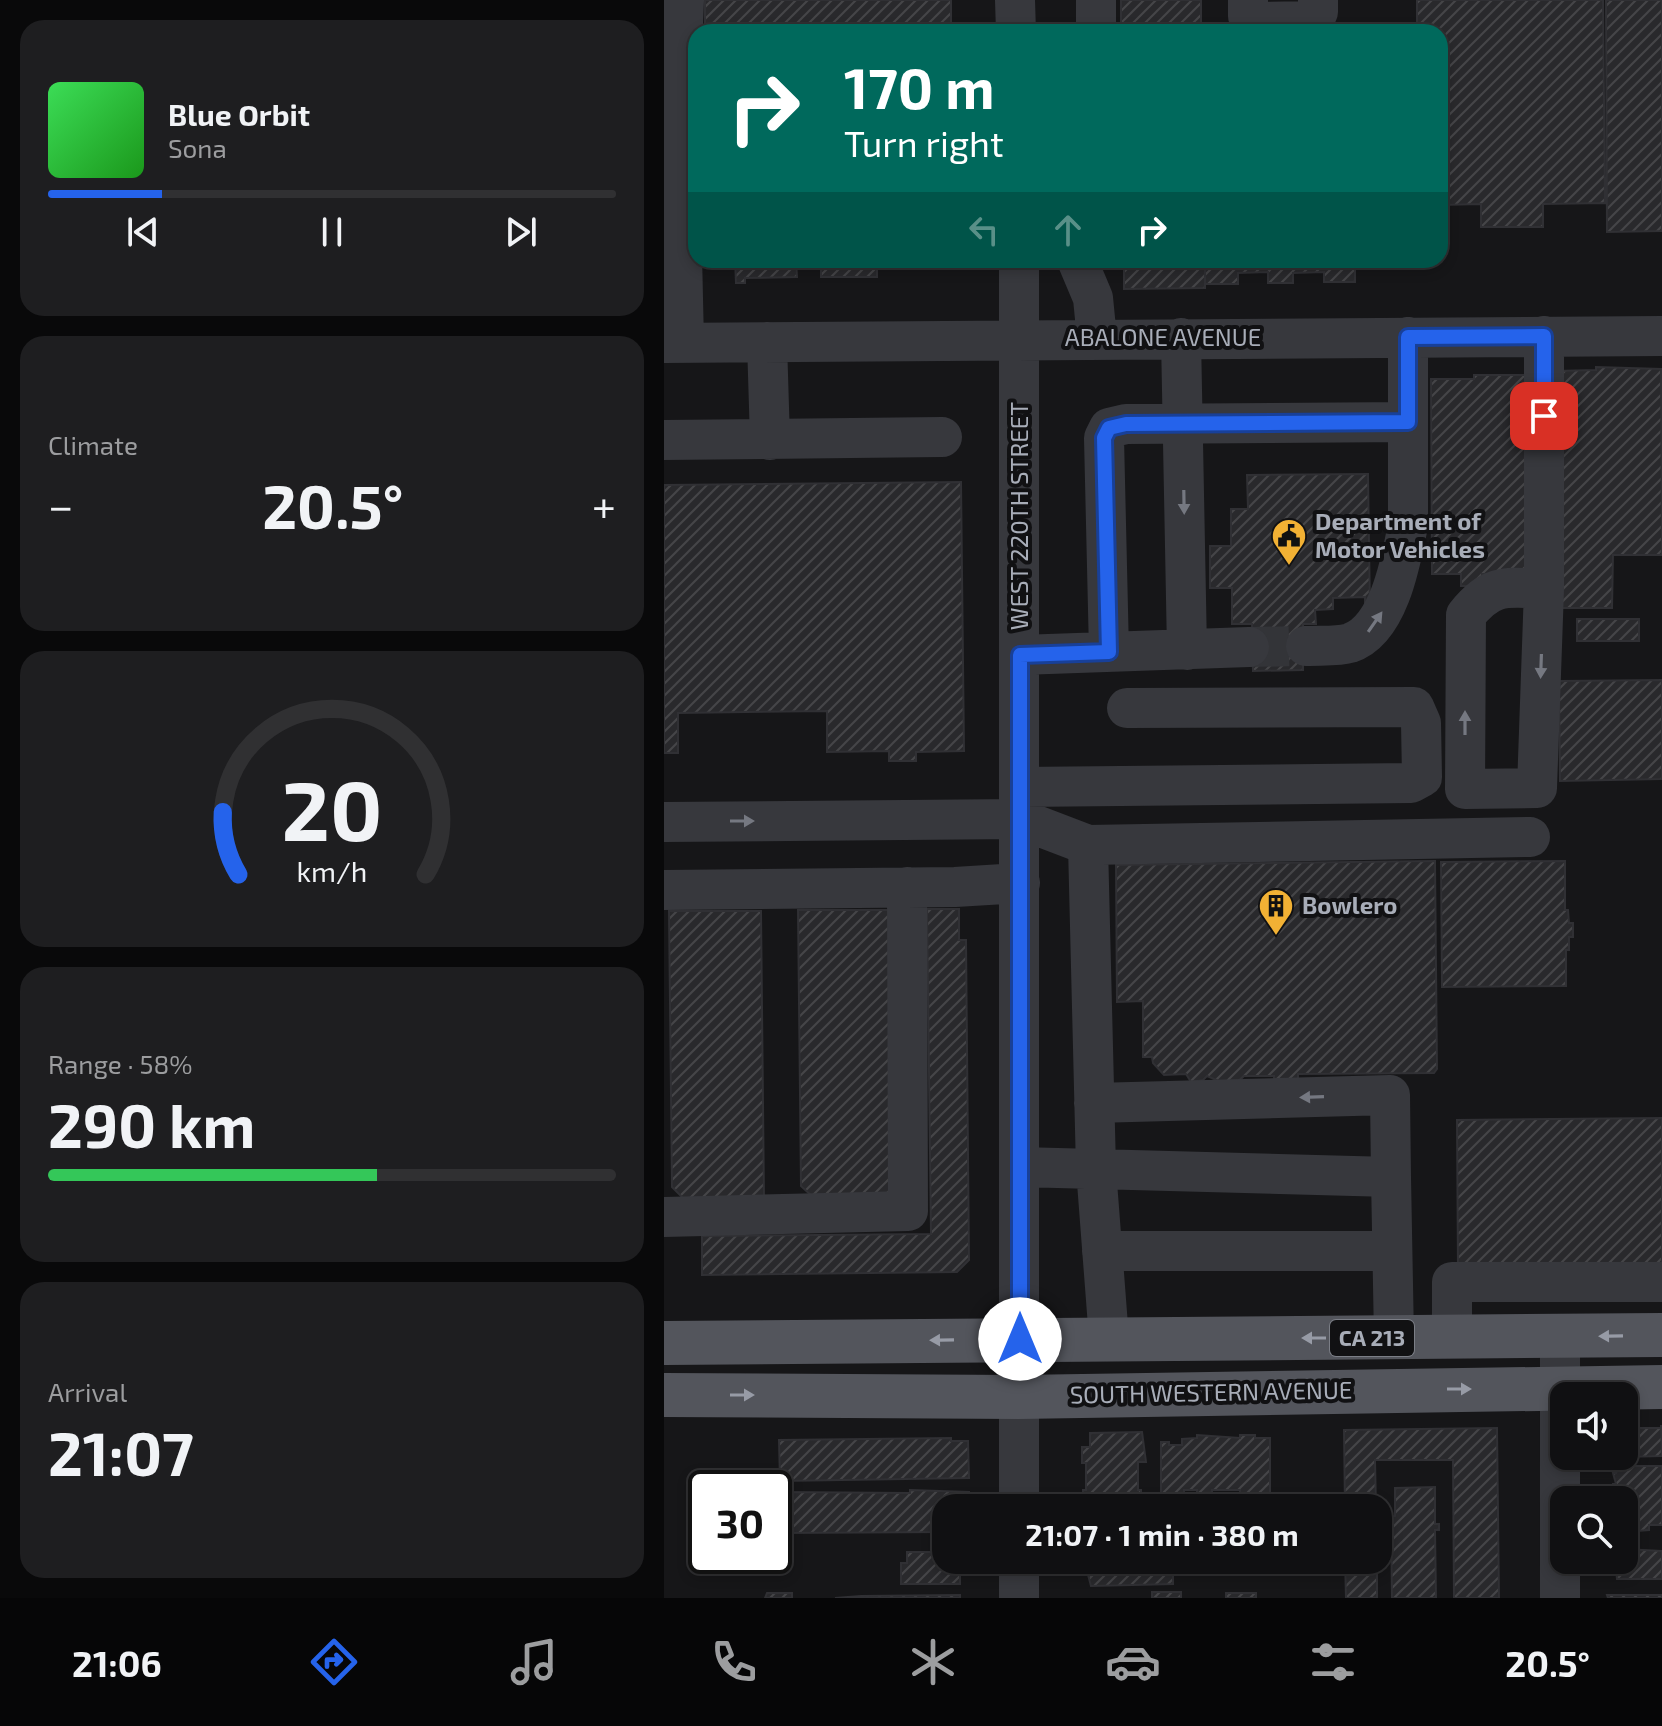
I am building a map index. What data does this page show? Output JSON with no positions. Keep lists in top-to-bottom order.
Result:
{
  "streets": {
    "main road": ["CA 213", "SOUTH WESTERN AVENUE"],
    "street": ["ABALONE AVENUE", "WEST 220TH STREET"]
  },
  "crossings": [
    ["ABALONE AVENUE", "WEST 220TH STREET"],
    ["WEST 220TH STREET", "CA 213"],
    ["WEST 220TH STREET", "SOUTH WESTERN AVENUE"]
  ],
  "places": {
    "public building": ["Department of Motor Vehicles"],
    "building": ["Bowlero"]
  },
  "page": {
    "turn": ["170 m", "Turn right"],
    "song": ["Blue Orbit", "Sona"],
    "tile": [
      "Climate",
      ["Range · 58%", "290 km"],
      ["Arrival", "21:07"]
    ],
    "heat": ["−", "20.5°", "+"],
    "limit": "30",
    "trip": "21:07 · 1 min · 380 m",
    "tabs": ["21:06", "20.5°"],
    "gauge": ["20", "km/h"]
  }
}
